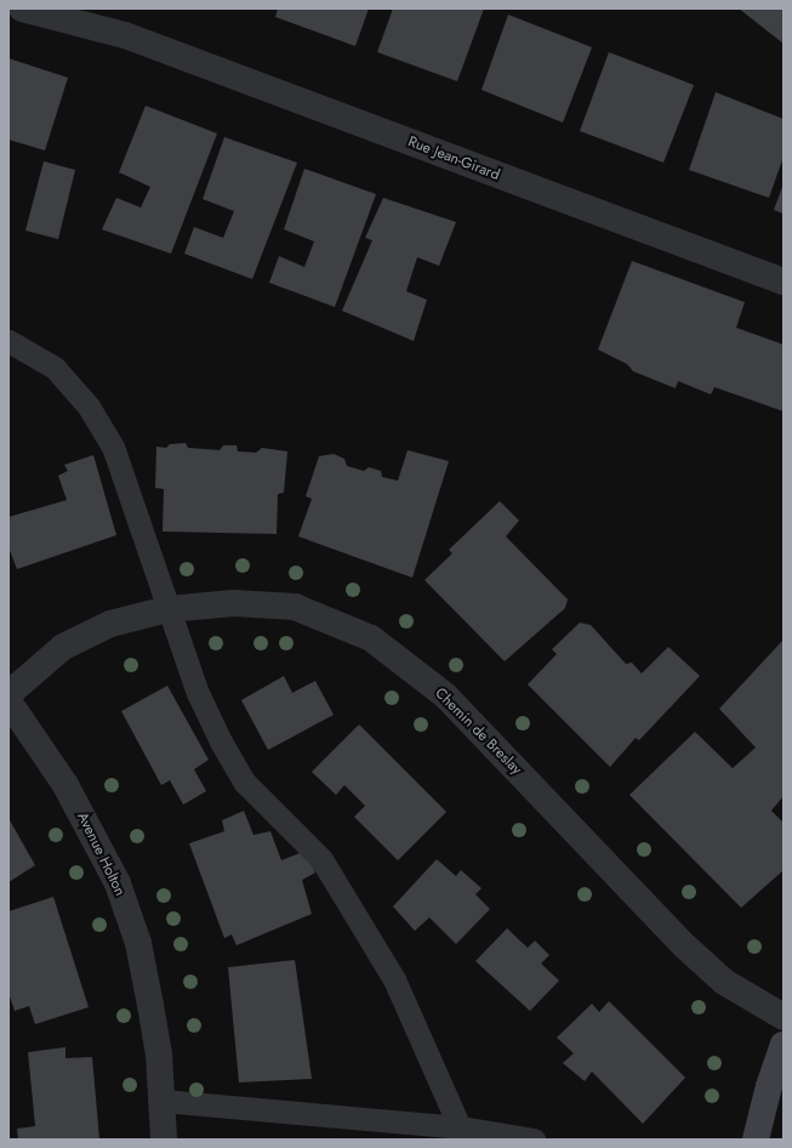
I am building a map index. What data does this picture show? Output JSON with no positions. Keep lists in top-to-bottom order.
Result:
{
  "streets": {
    "street": ["Rue Jean-Girard", "Chemin de Breslay", "Avenue Holton"]
  }
}
